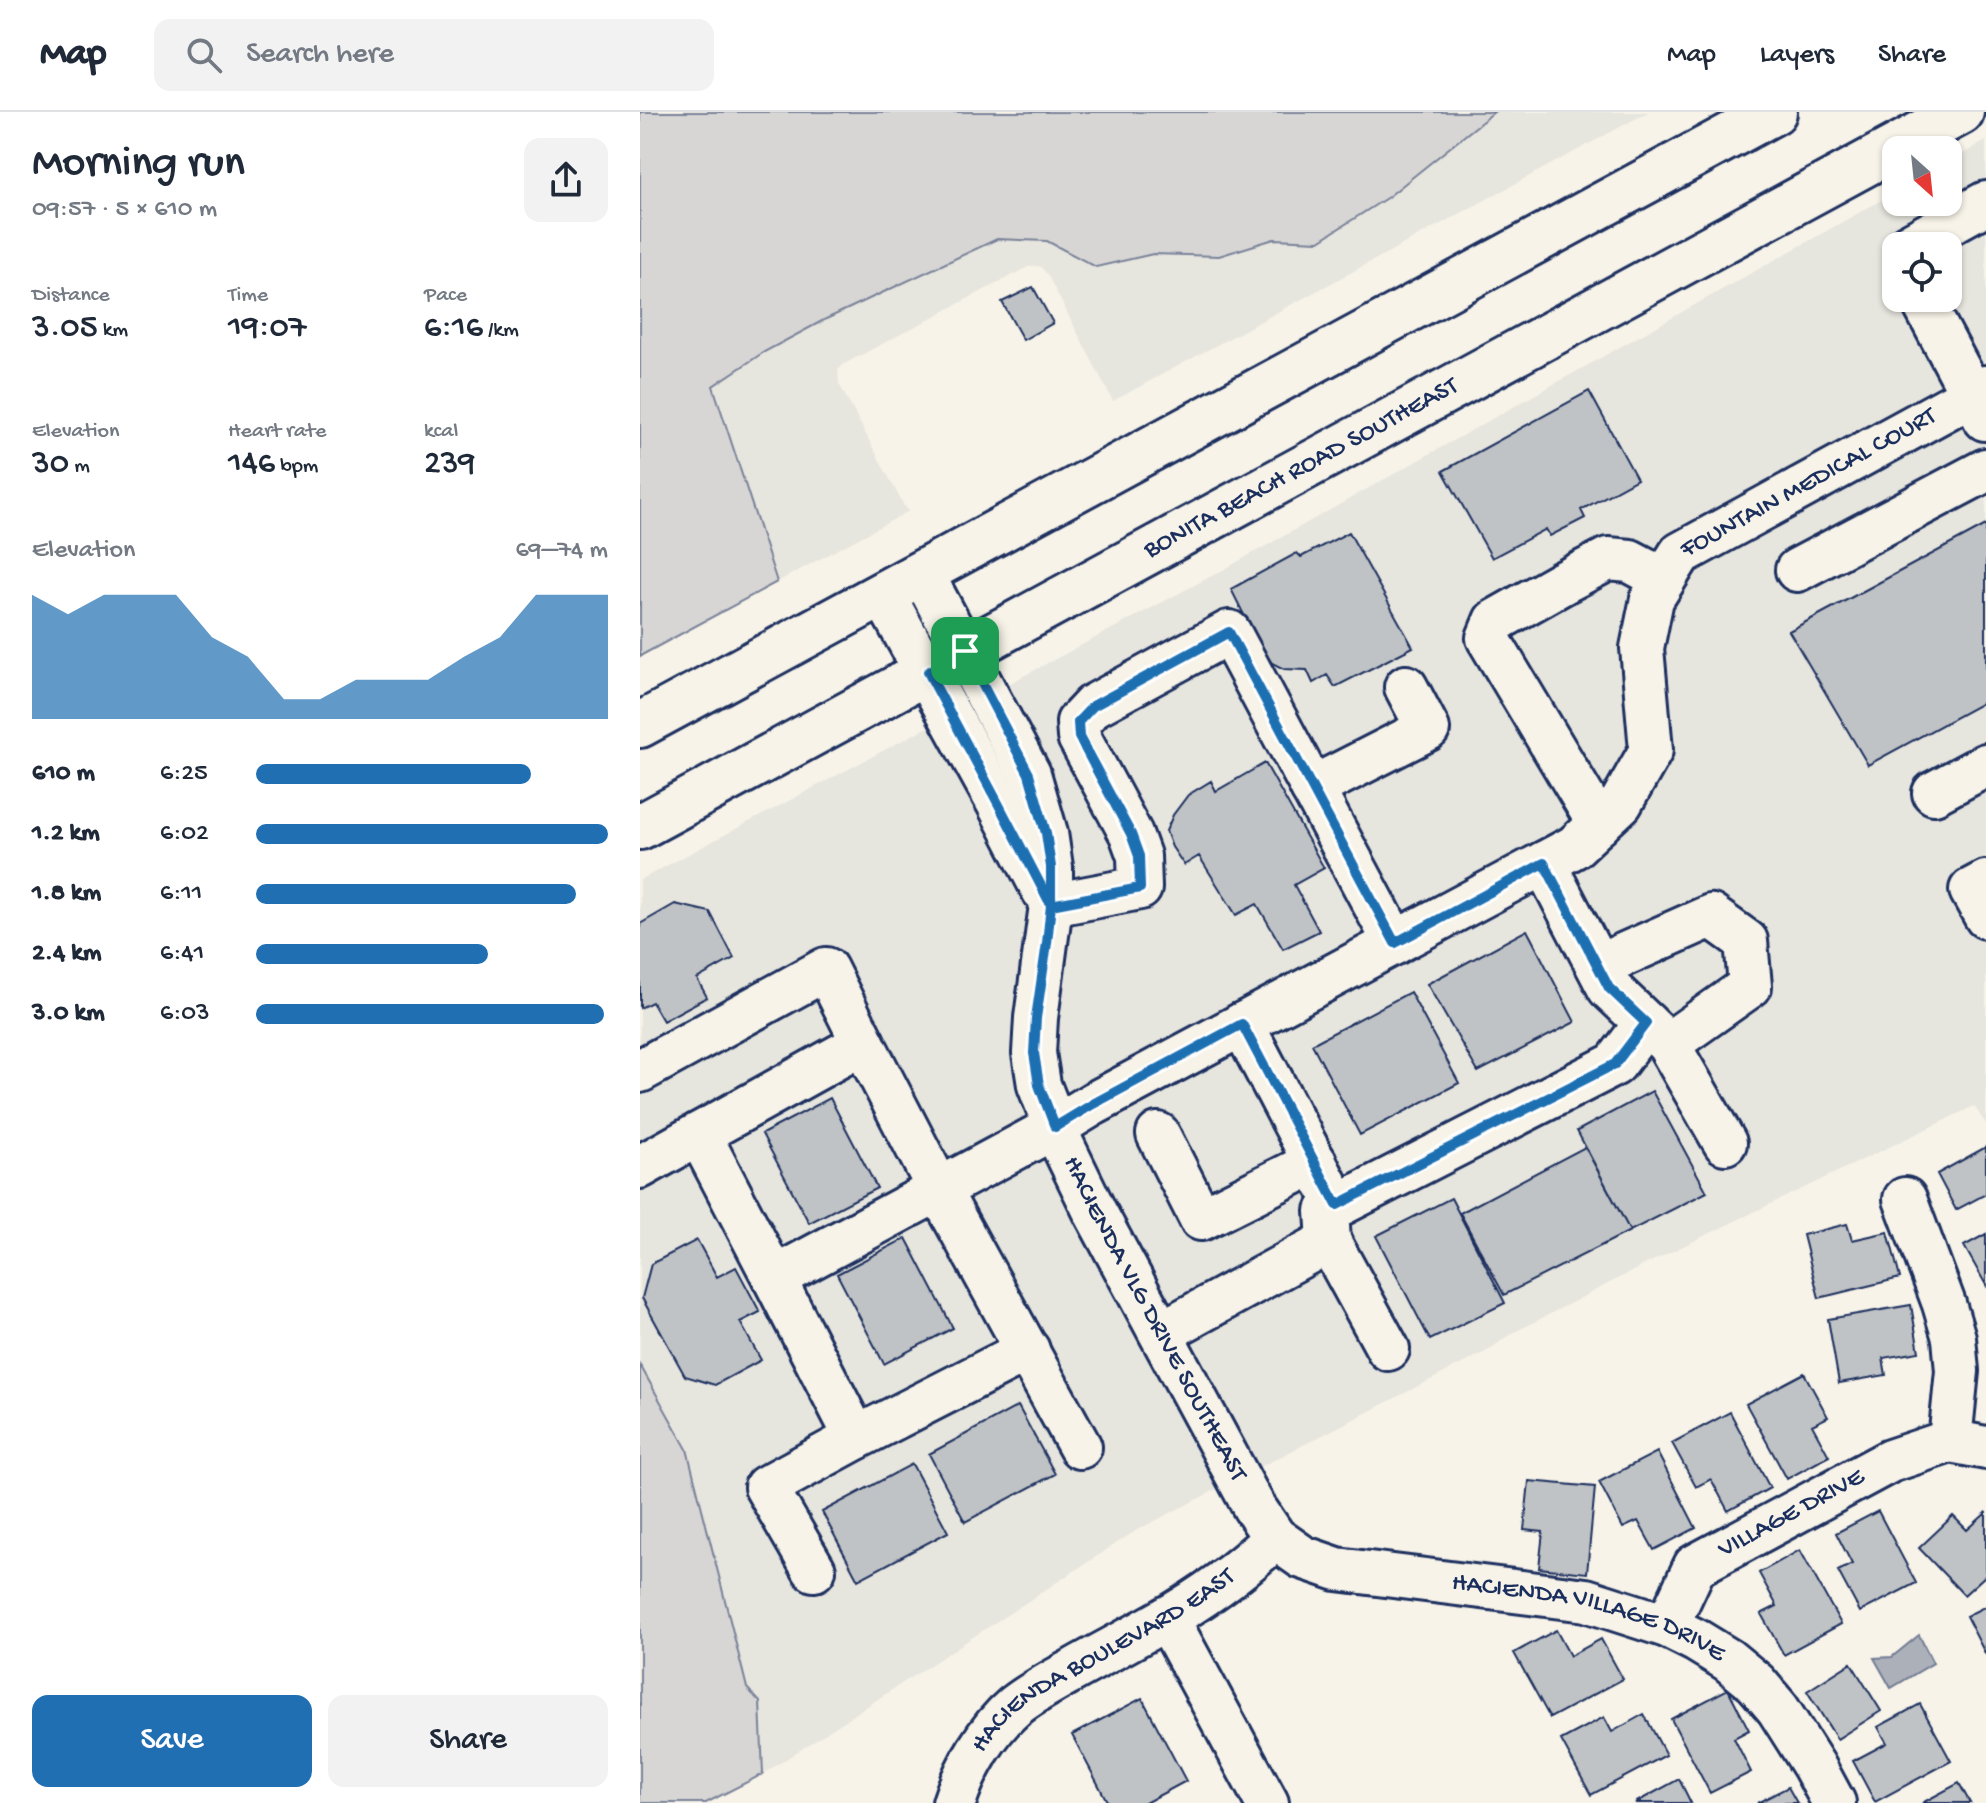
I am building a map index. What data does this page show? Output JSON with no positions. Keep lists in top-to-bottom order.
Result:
{
  "streets": {
    "main road": ["BONITA BEACH ROAD SOUTHEAST"],
    "street": [
      "FOUNTAIN MEDICAL COURT",
      "HACIENDA VLG DRIVE SOUTHEAST",
      "VILLAGE DRIVE",
      "HACIENDA VILLAGE DRIVE",
      "HACIENDA BOULEVARD EAST"
    ]
  },
  "crossings": [
    ["FOUNTAIN MEDICAL COURT", "HACIENDA VLG DRIVE SOUTHEAST"],
    ["HACIENDA VLG DRIVE SOUTHEAST", "HACIENDA VILLAGE DRIVE"],
    ["HACIENDA VLG DRIVE SOUTHEAST", "HACIENDA BOULEVARD EAST"],
    ["VILLAGE DRIVE", "HACIENDA VILLAGE DRIVE"],
    ["HACIENDA VILLAGE DRIVE", "HACIENDA BOULEVARD EAST"]
  ],
  "north": "bottom right",
  "page": {
    "header": "Map",
    "search": "Search here",
    "nav": ["Map", "Layers", "Share"],
    "heading": ["Morning run", "09:57 · 5 × 610 m"],
    "stats": [
      ["Distance", "3.05 km"],
      ["Time", "19:07"],
      ["Pace", "6:16 /km"],
      ["Elevation", "30 m"],
      ["Heart rate", "146 bpm"],
      ["kcal", "239"]
    ],
    "chart": ["Elevation", "69–74 m"],
    "list": [
      {
        "name": "610 m",
        "note": "6:25"
      },
      {
        "name": "1.2 km",
        "note": "6:02"
      },
      {
        "name": "1.8 km",
        "note": "6:11"
      },
      {
        "name": "2.4 km",
        "note": "6:41"
      },
      {
        "name": "3.0 km",
        "note": "6:03"
      }
    ],
    "buttons": ["Save", "Share"]
  }
}
